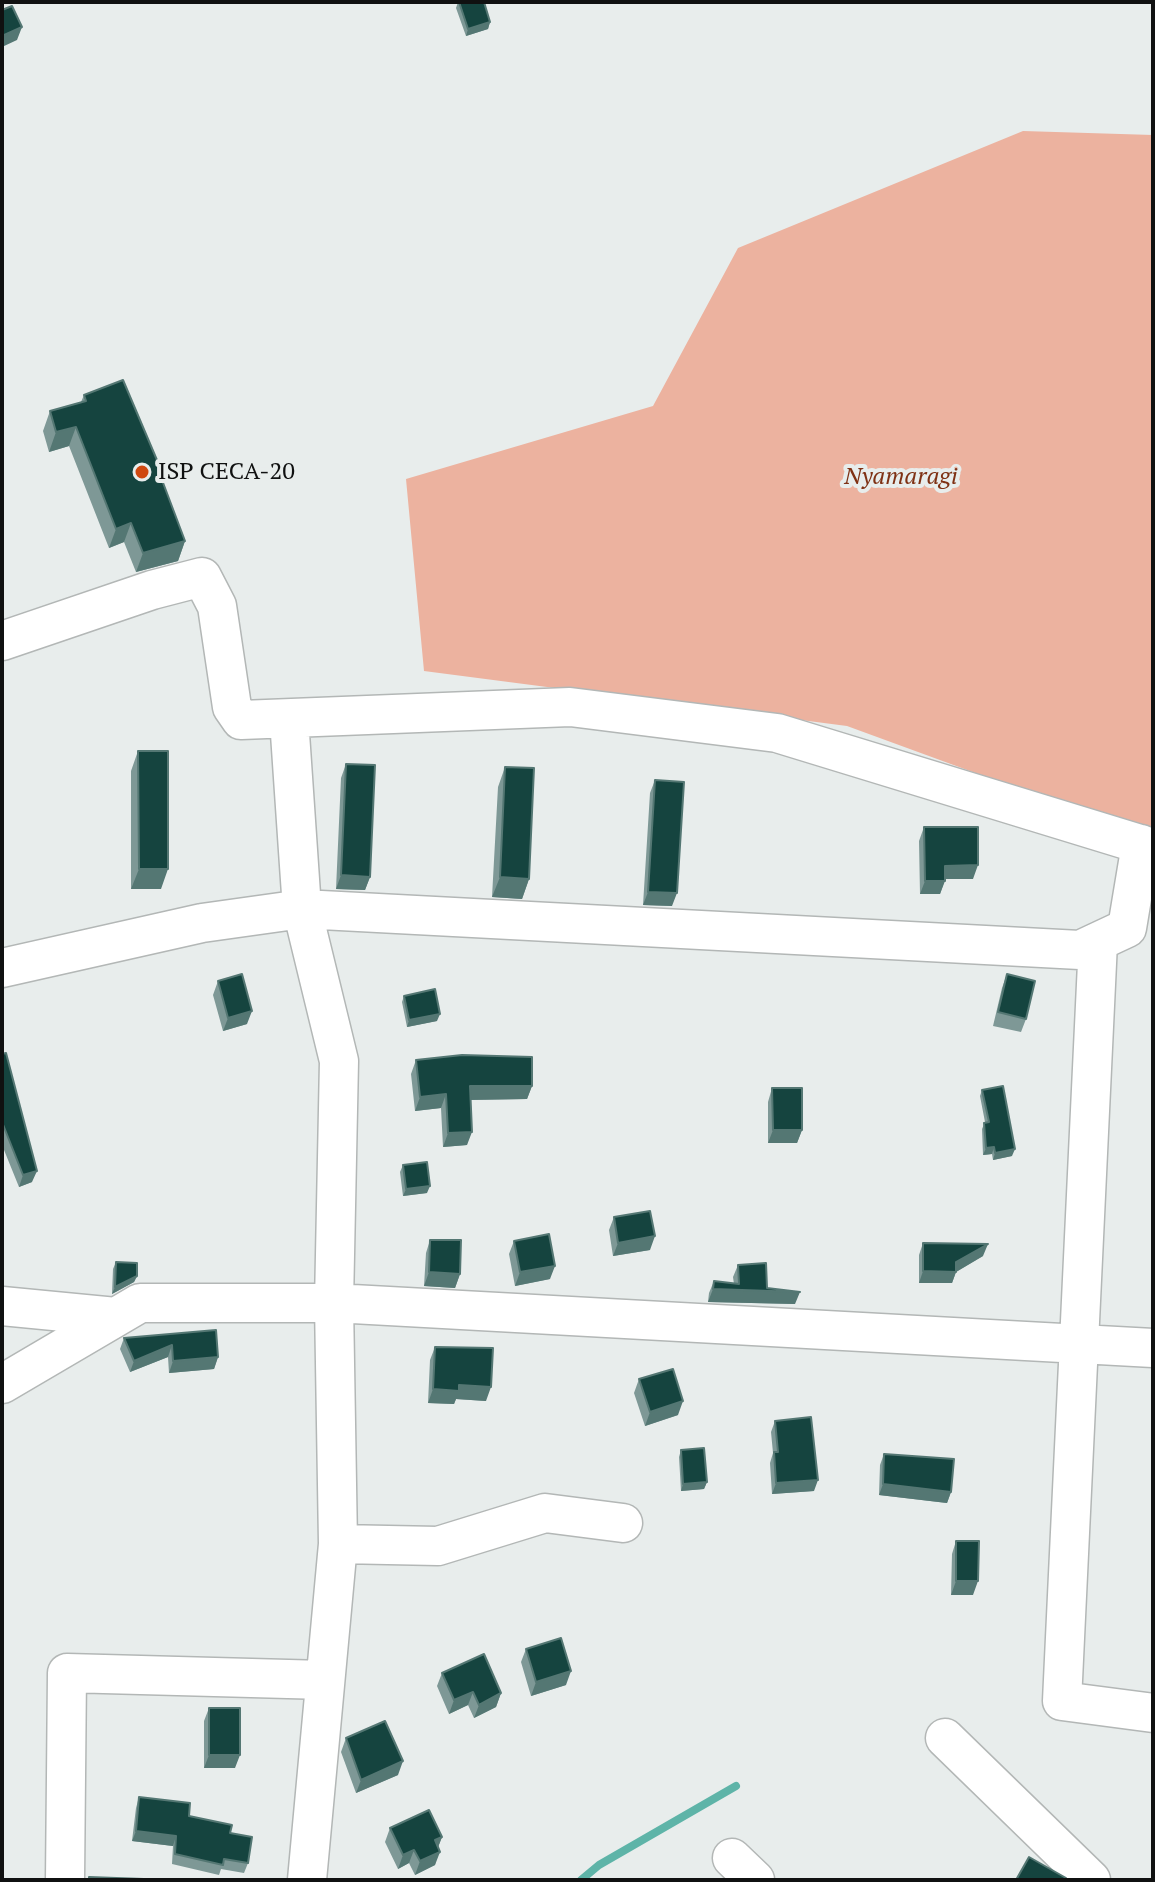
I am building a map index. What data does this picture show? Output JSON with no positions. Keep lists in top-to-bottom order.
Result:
{
  "parks": ["Nyamaragi"],
  "places": ["ISP CECA-20"]
}
